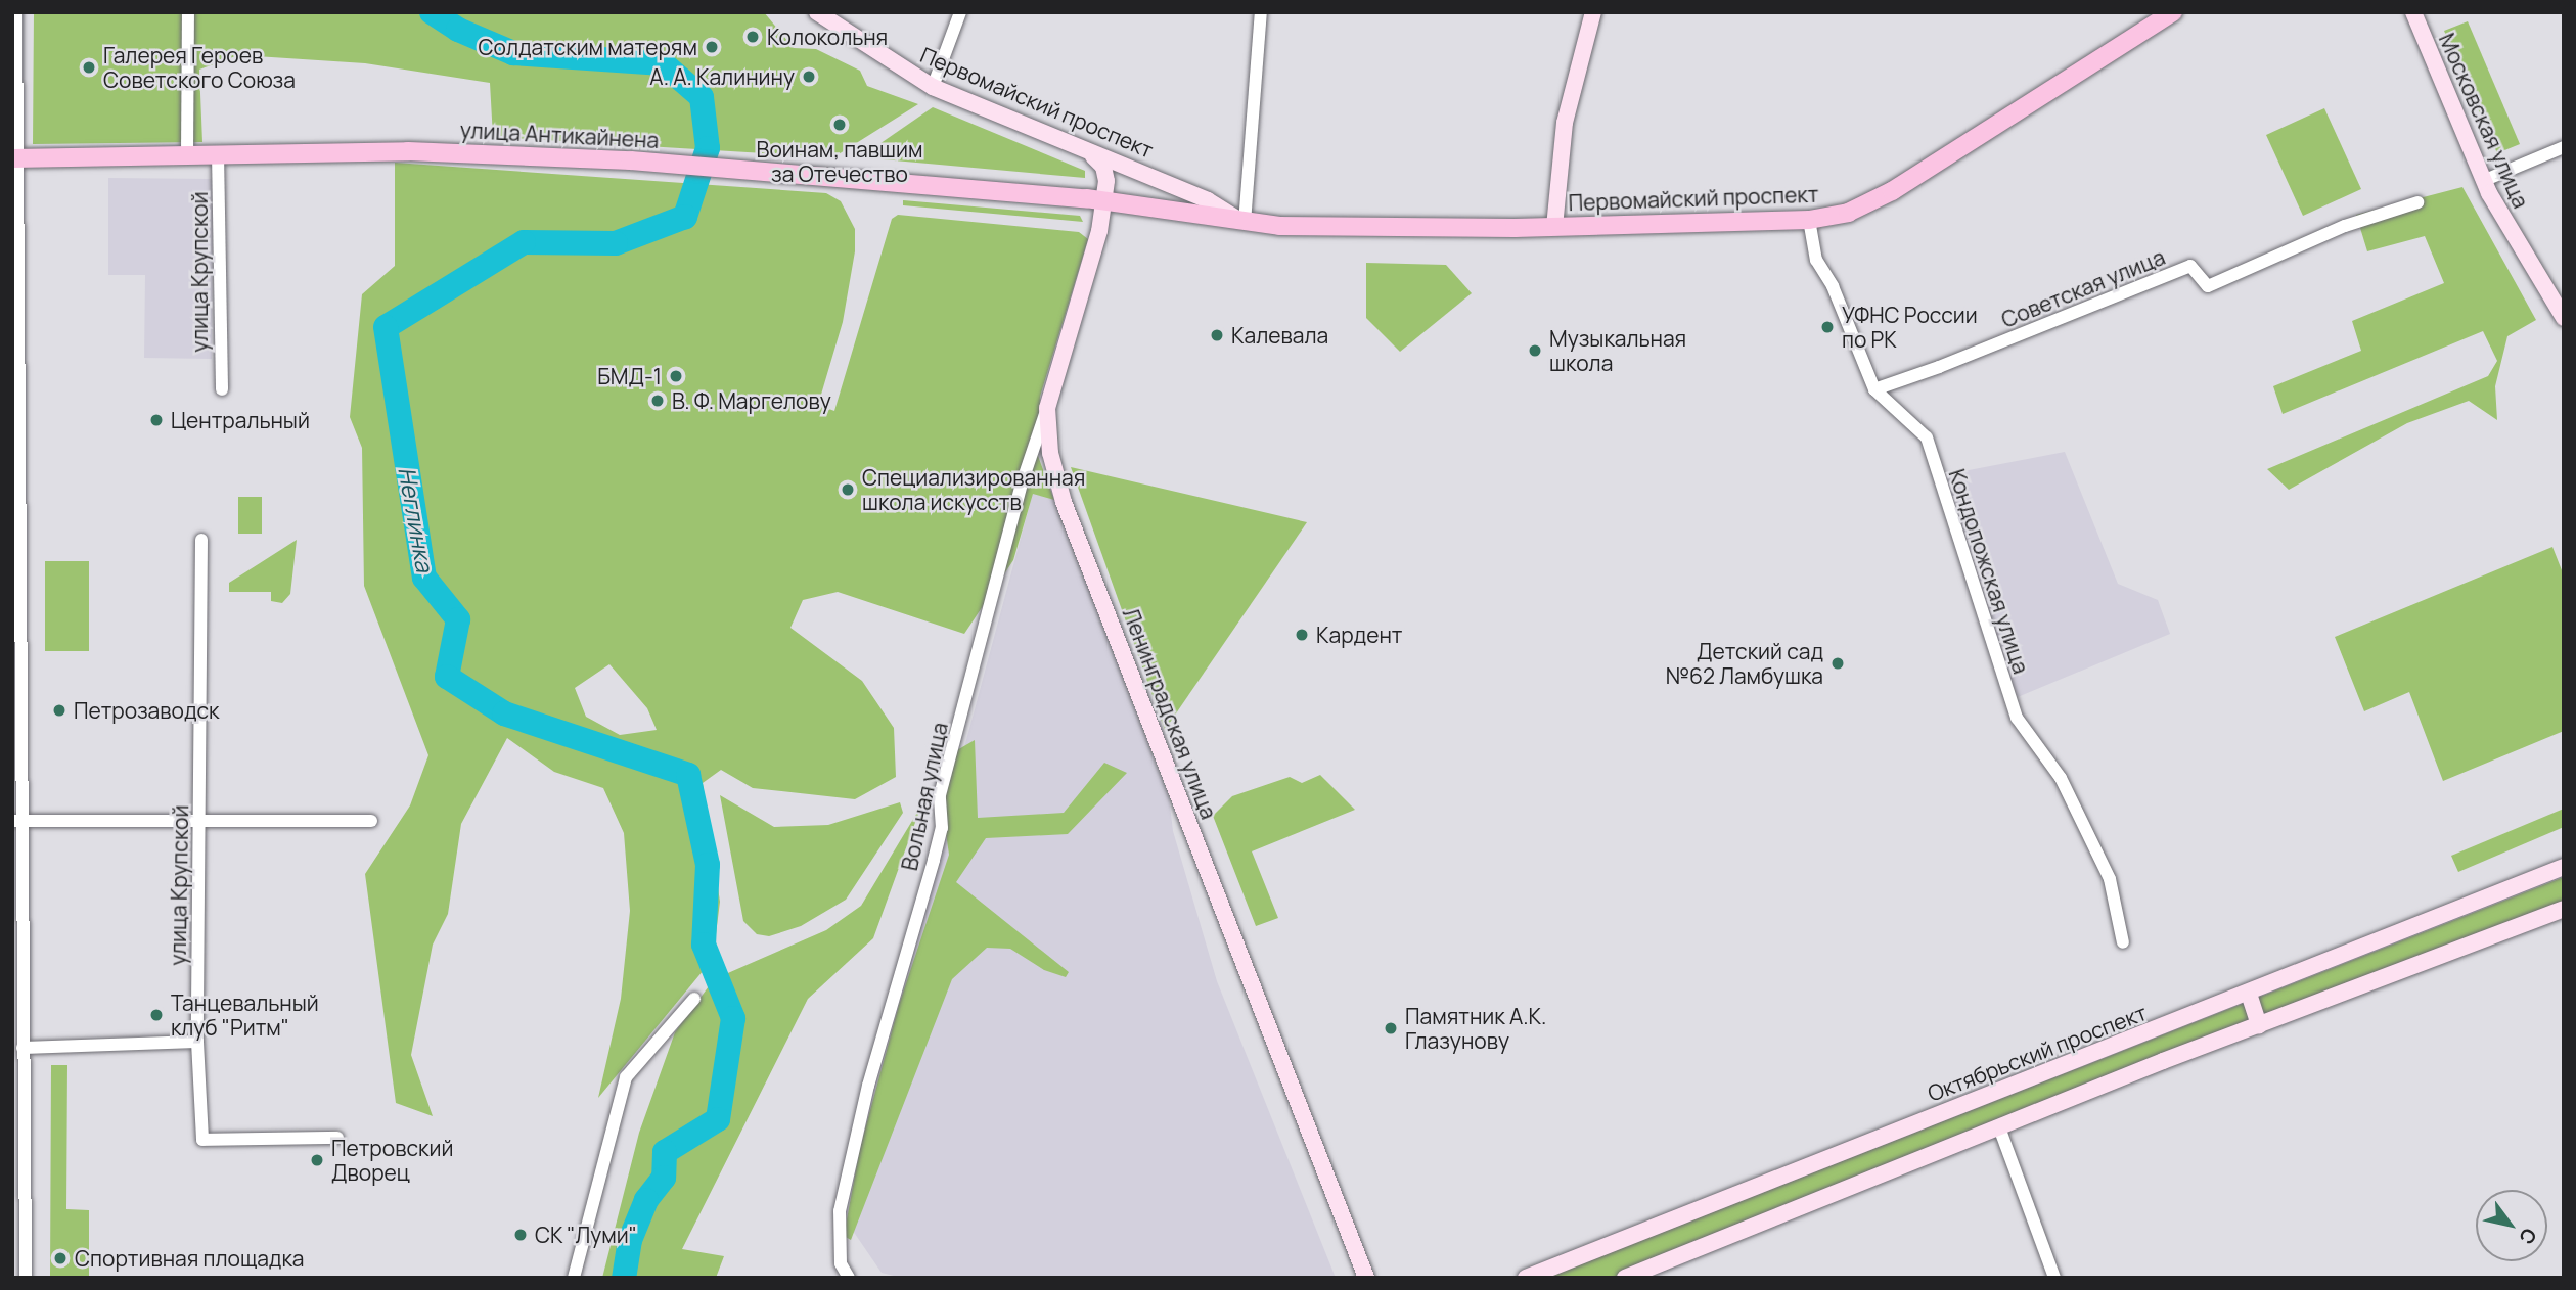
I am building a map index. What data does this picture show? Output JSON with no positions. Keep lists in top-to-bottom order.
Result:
{
  "streets": {
    "main road": [
      "Первомайский проспект",
      "Московская улица",
      "улица Антикайнена",
      "Ленинградская улица",
      "Октябрьский проспект"
    ],
    "street": [
      "улица Крупской",
      "Советская улица",
      "Кондопожская улица",
      "Вольная улица"
    ]
  },
  "crossings": [
    ["Первомайский проспект", "улица Антикайнена"],
    ["Первомайский проспект", "Кондопожская улица"],
    ["Первомайский проспект", "Ленинградская улица"],
    ["улица Антикайнена", "улица Крупской"],
    ["улица Антикайнена", "Ленинградская улица"],
    ["Советская улица", "Кондопожская улица"],
    ["Ленинградская улица", "Вольная улица"]
  ],
  "water": ["Неглинка"],
  "places": [
    "Колокольня",
    "Солдатским матерям",
    "Галерея Героев Советского Союза",
    "А. А. Калинину",
    "Воинам, павшим за Отечество",
    "УФНС России по РК",
    "Калевала",
    "Музыкальная школа",
    "БМД-1",
    "В. Ф. Маргелову",
    "Центральный",
    "Специализированная школа искусств",
    "Кардент",
    "Детский сад №62 Ламбушка",
    "Петрозаводск",
    "Танцевальный клуб \"Ритм\"",
    "Памятник А.К. Глазунову",
    "Петровский Дворец",
    "СК \"Луми\"",
    "Спортивная площадка"
  ],
  "north": "bottom right"
}
